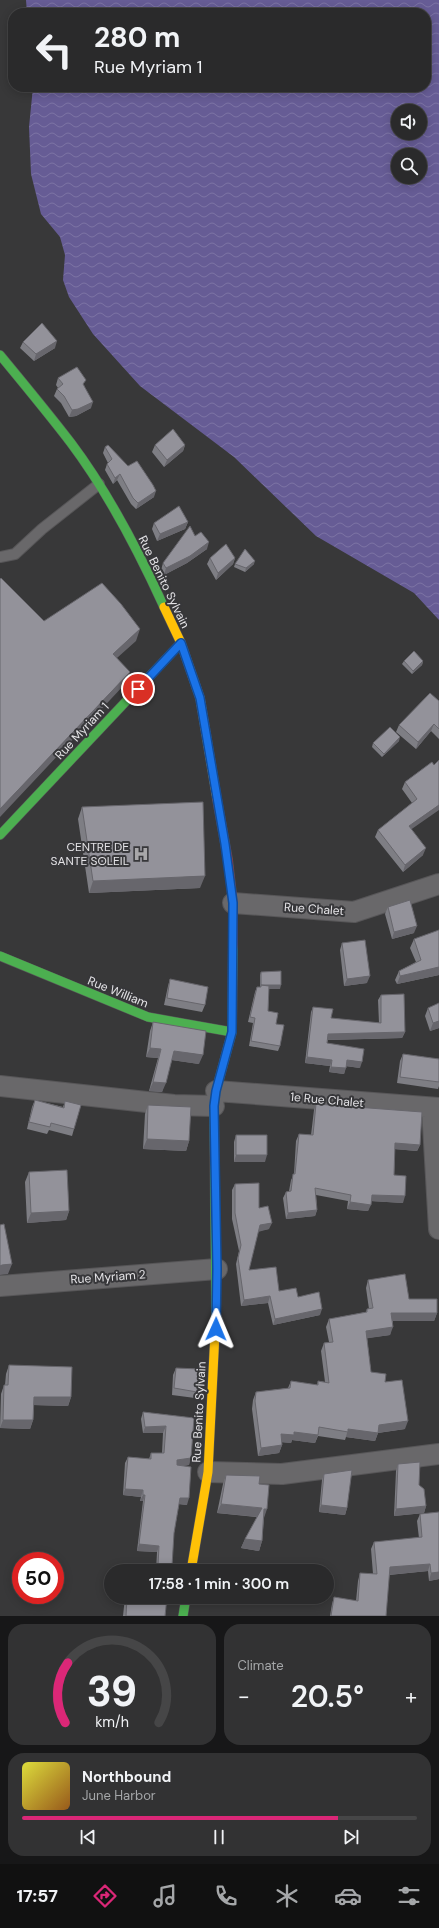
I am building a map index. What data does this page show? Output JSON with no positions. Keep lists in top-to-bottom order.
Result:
{
  "streets": {
    "main road": ["Rue Benito Sylvain", "Rue Myriam 1", "Rue William"],
    "street": ["Rue Chalet", "1e Rue Chalet", "Rue Myriam 2"]
  },
  "crossings": [
    ["Rue Benito Sylvain", "Rue Myriam 1"],
    ["Rue Benito Sylvain", "Rue Chalet"],
    ["Rue Benito Sylvain", "Rue William"],
    ["Rue Benito Sylvain", "1e Rue Chalet"],
    ["Rue Benito Sylvain", "Rue Myriam 2"]
  ],
  "places": {
    "hospital": ["CENTRE DE SANTE SOLEIL"]
  },
  "page": {
    "turn": ["280 m", "Rue Myriam 1"],
    "limit": "50",
    "trip": "17:58 · 1 min · 300 m",
    "tile": "Climate",
    "heat": ["−", "20.5°", "+"],
    "song": ["Northbound", "June Harbor"],
    "tabs": "17:57",
    "gauge": ["39", "km/h"]
  }
}
